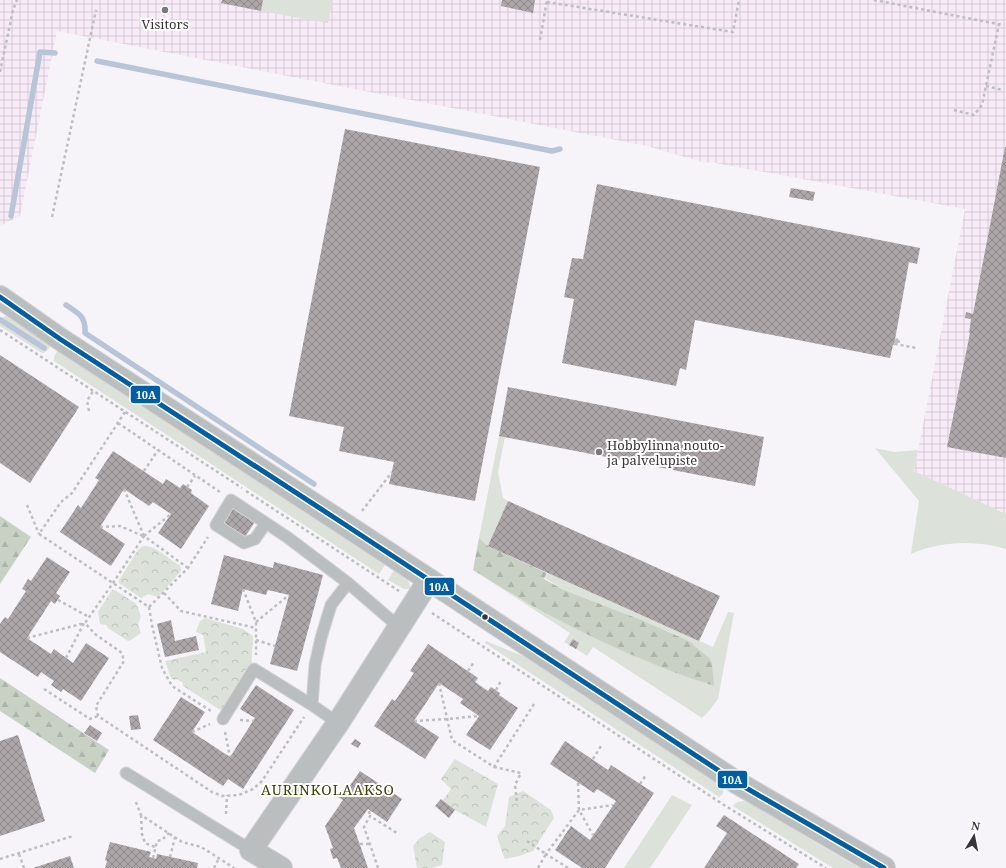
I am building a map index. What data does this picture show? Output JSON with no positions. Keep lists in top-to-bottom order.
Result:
{
  "districts": ["AURINKOLAAKSO"],
  "places": ["Visitors", "Hobbylinna nouto- ja palvelupiste"],
  "lines": ["transit line 10A"],
  "north": "top"
}
